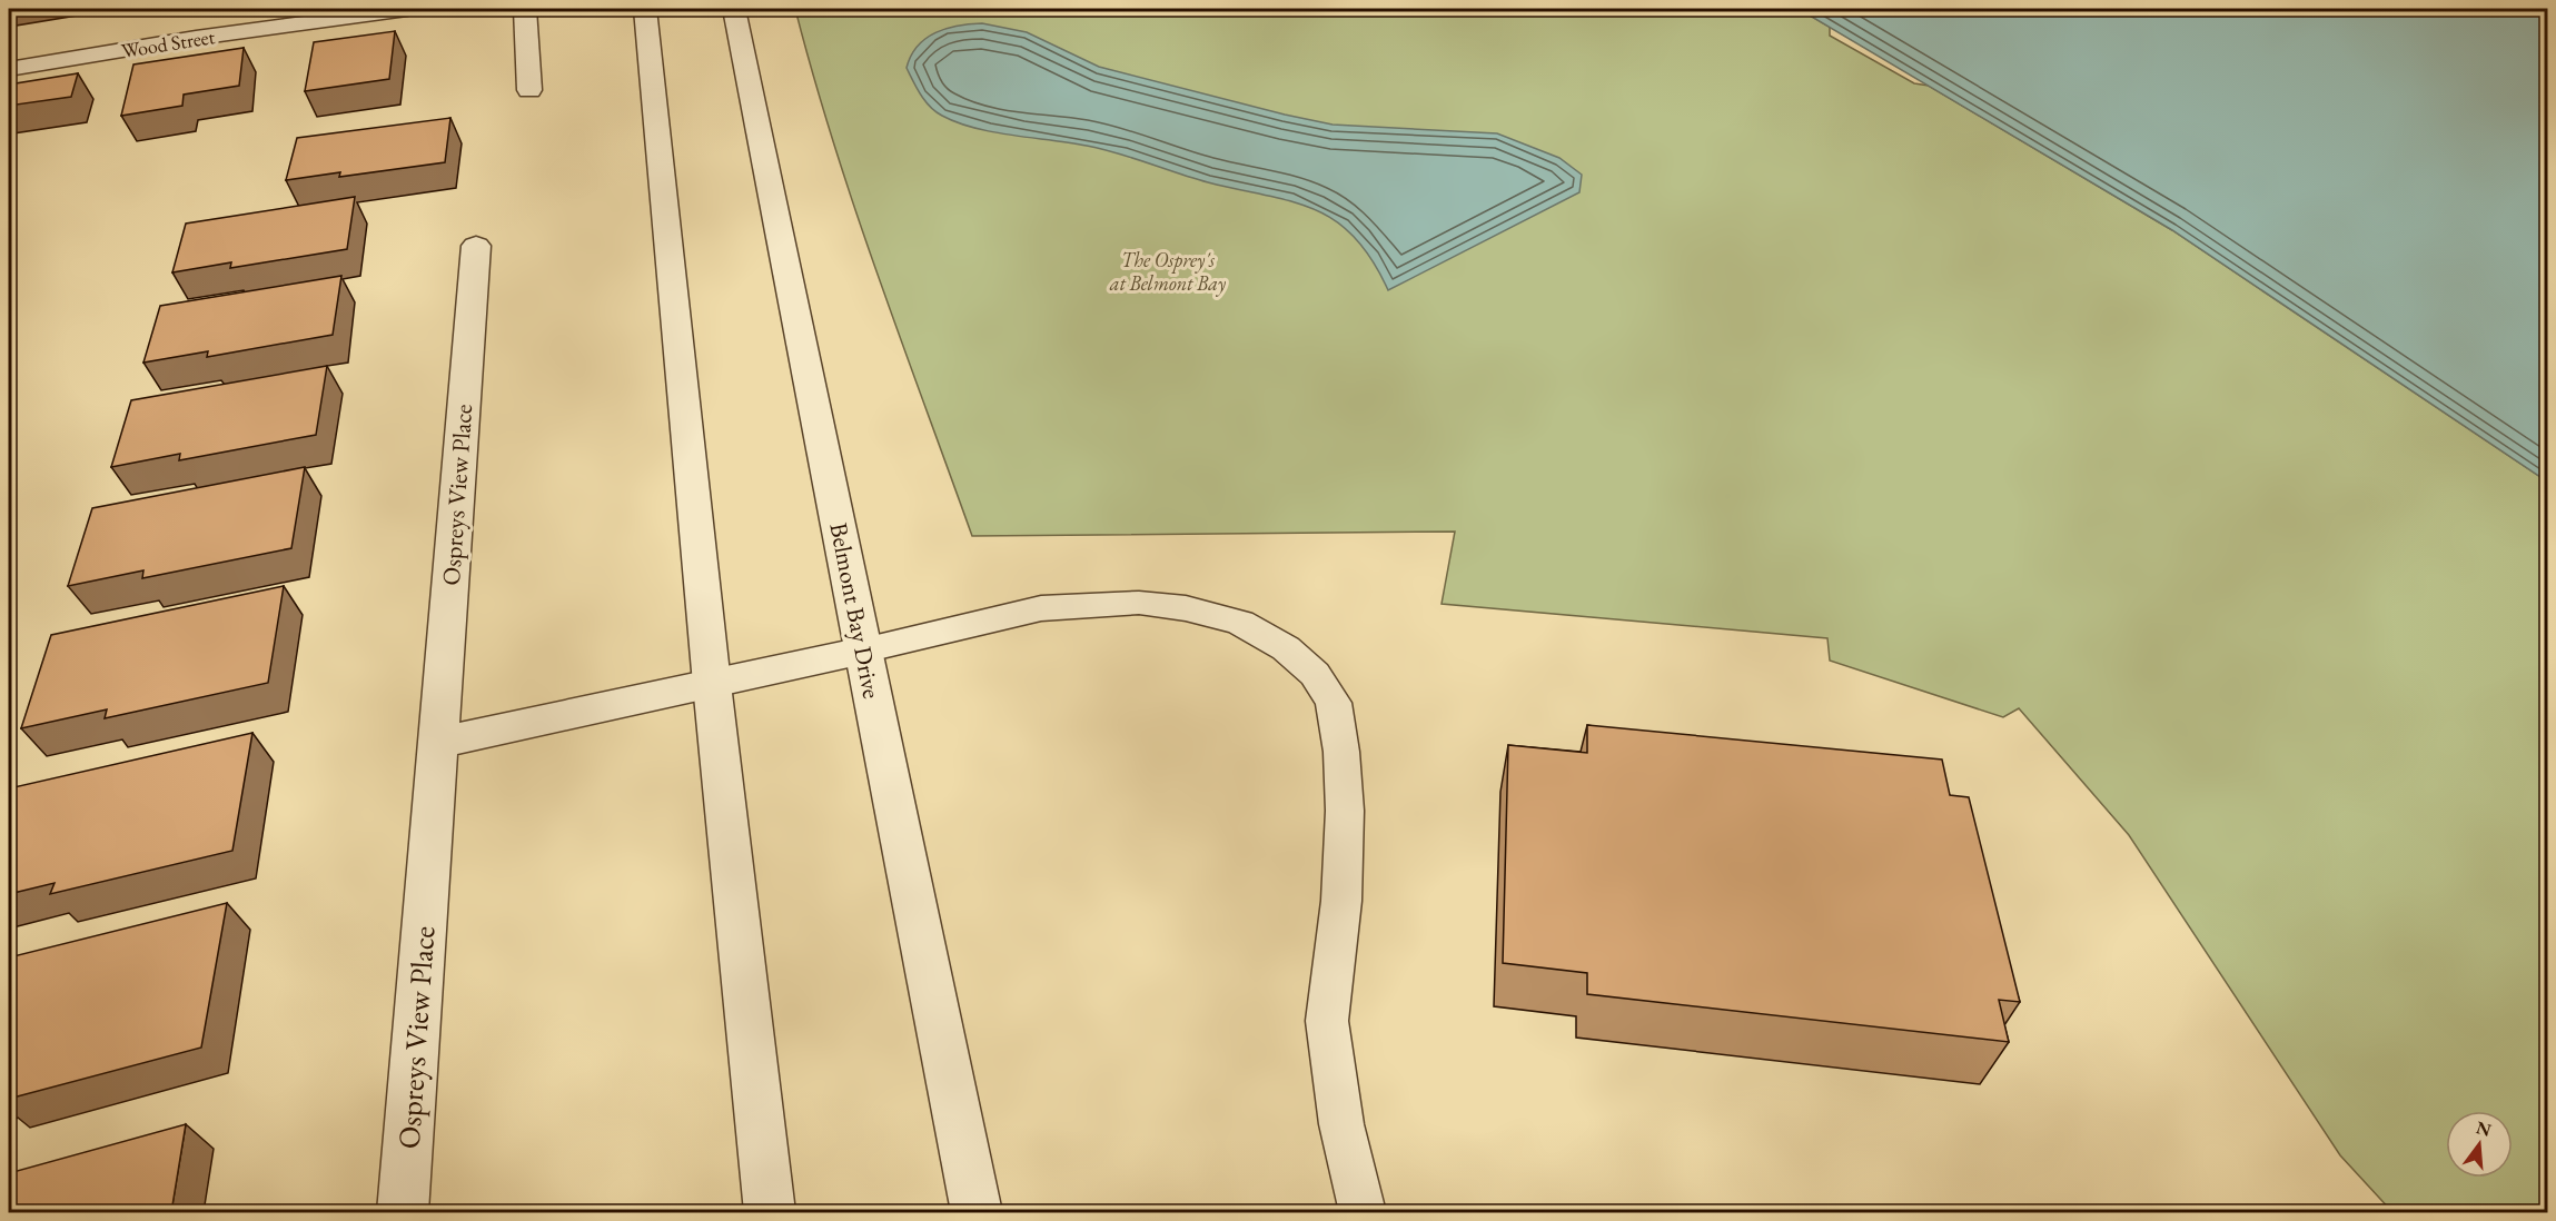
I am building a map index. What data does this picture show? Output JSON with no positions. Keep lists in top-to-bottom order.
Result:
{
  "streets": {
    "street": ["Wood Street", "Ospreys View Place", "Belmont Bay Drive"]
  },
  "parks": ["The Osprey's at Belmont Bay"],
  "north": "top"
}
